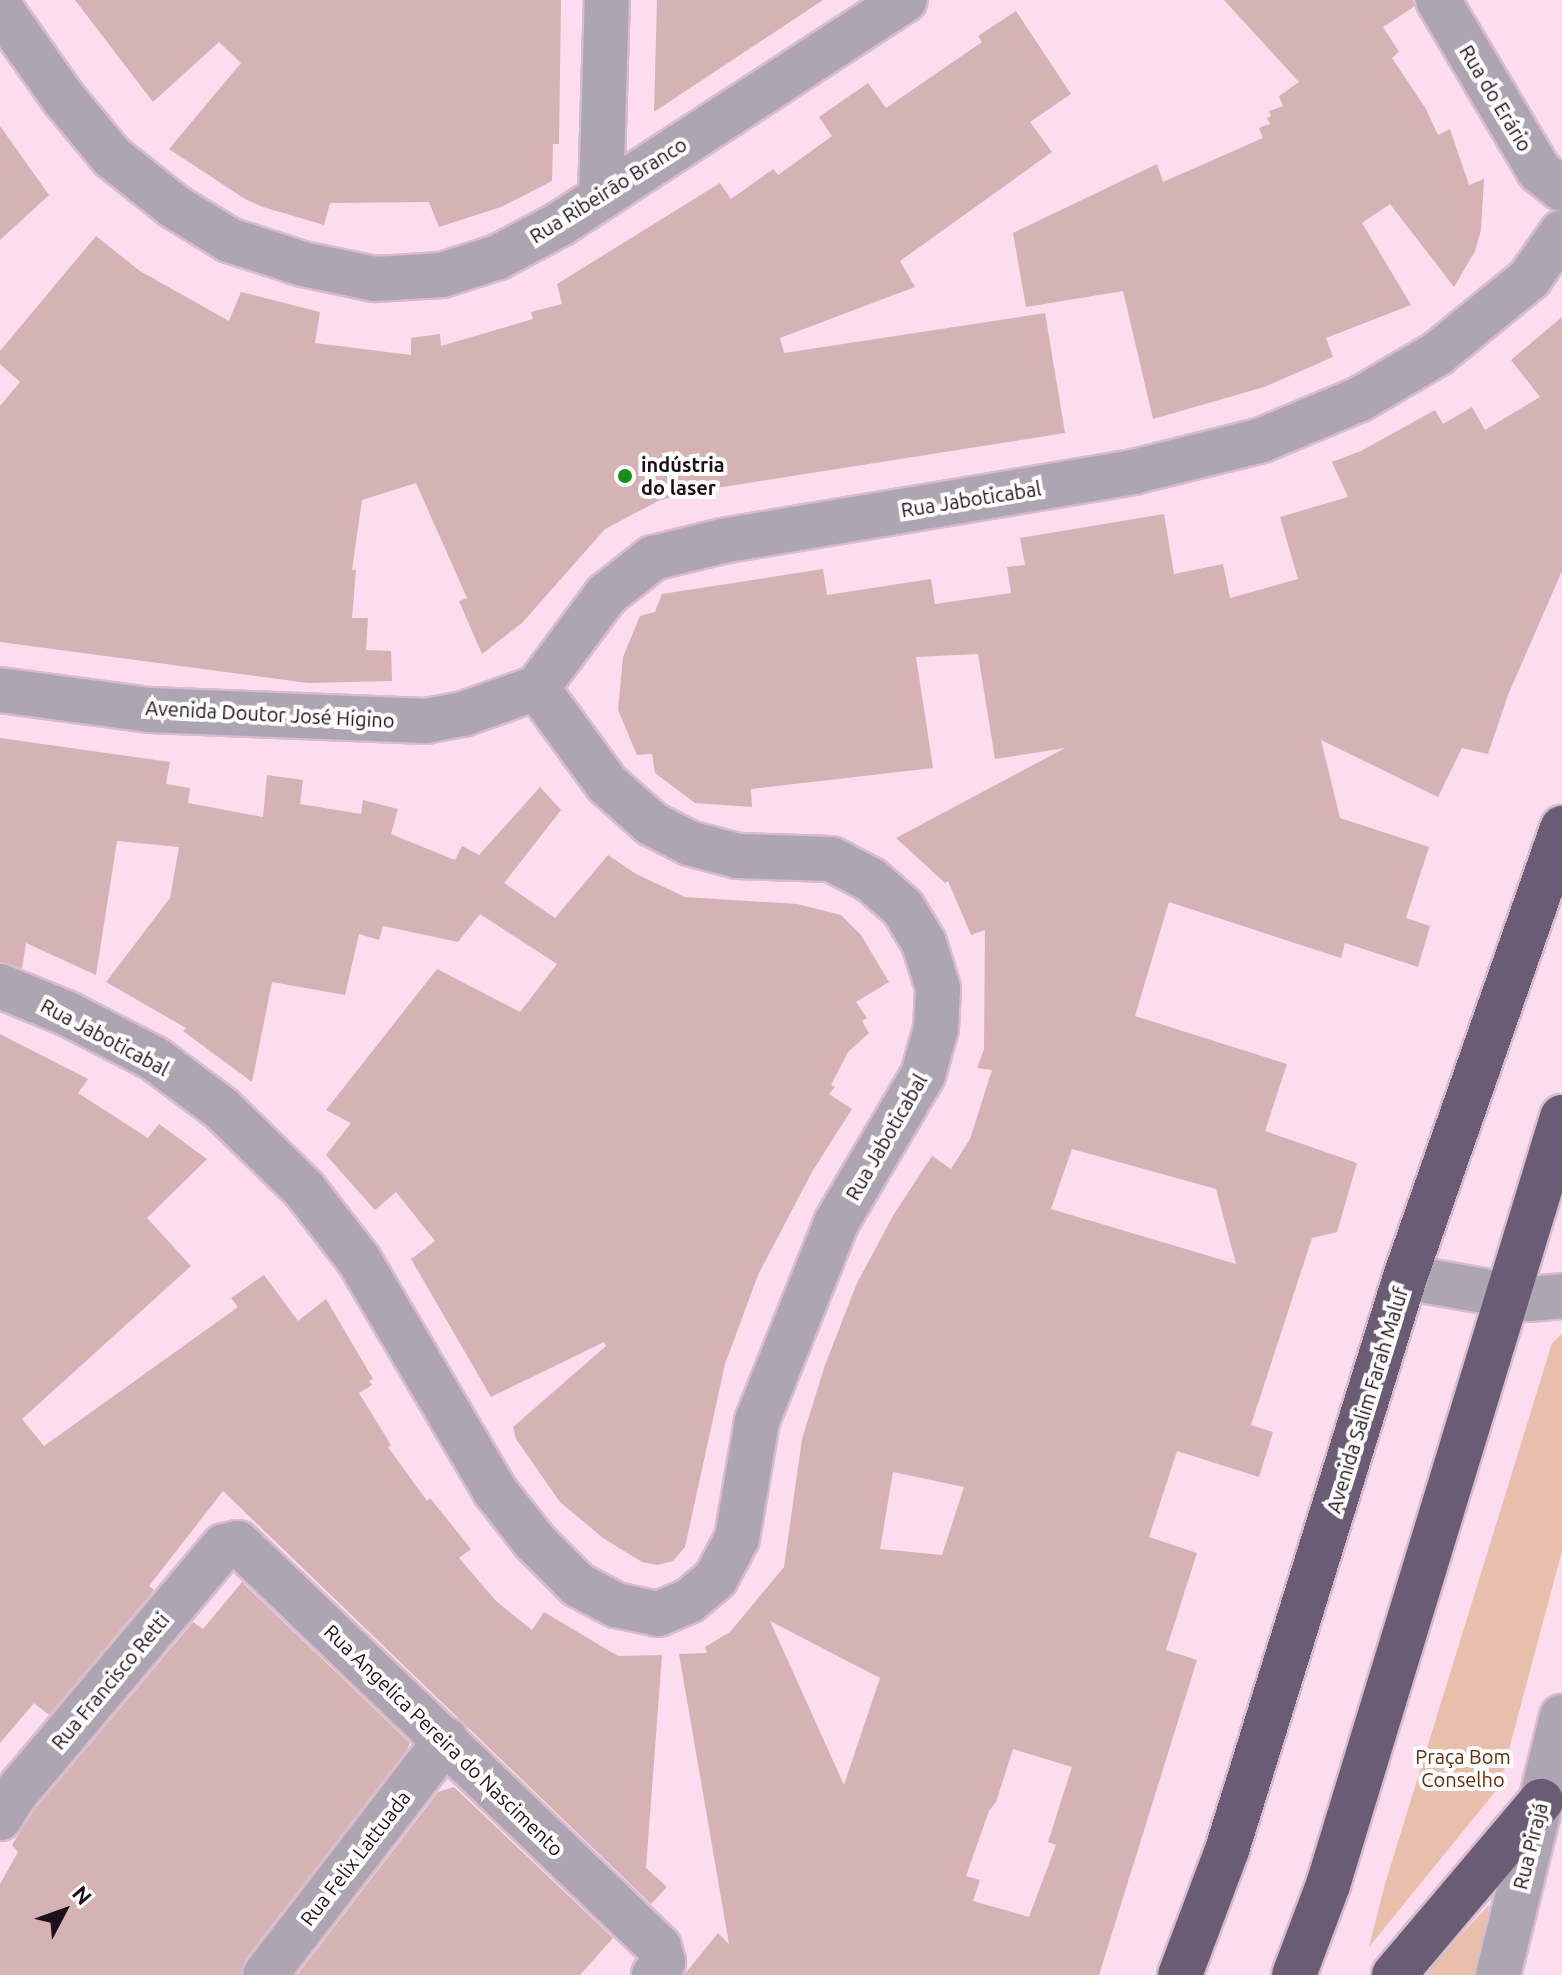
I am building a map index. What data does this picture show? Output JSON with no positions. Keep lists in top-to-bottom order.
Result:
{
  "streets": {
    "highway": ["Avenida Salim Farah Maluf"],
    "street": [
      "Rua do Erário",
      "Rua Ribeirão Branco",
      "Rua Jaboticabal",
      "Avenida Doutor José Higino",
      "Rua Francisco Retti",
      "Rua Angelica Pereira do Nascimento",
      "Rua Pirajá",
      "Rua Felix Lattuada"
    ]
  },
  "crossings": [
    ["Rua Jaboticabal", "Avenida Doutor José Higino"],
    ["Rua Francisco Retti", "Rua Angelica Pereira do Nascimento"],
    ["Rua Angelica Pereira do Nascimento", "Rua Felix Lattuada"]
  ],
  "parks": ["Praça Bom Conselho"],
  "places": ["indústria do laser"],
  "north": "top right"
}
